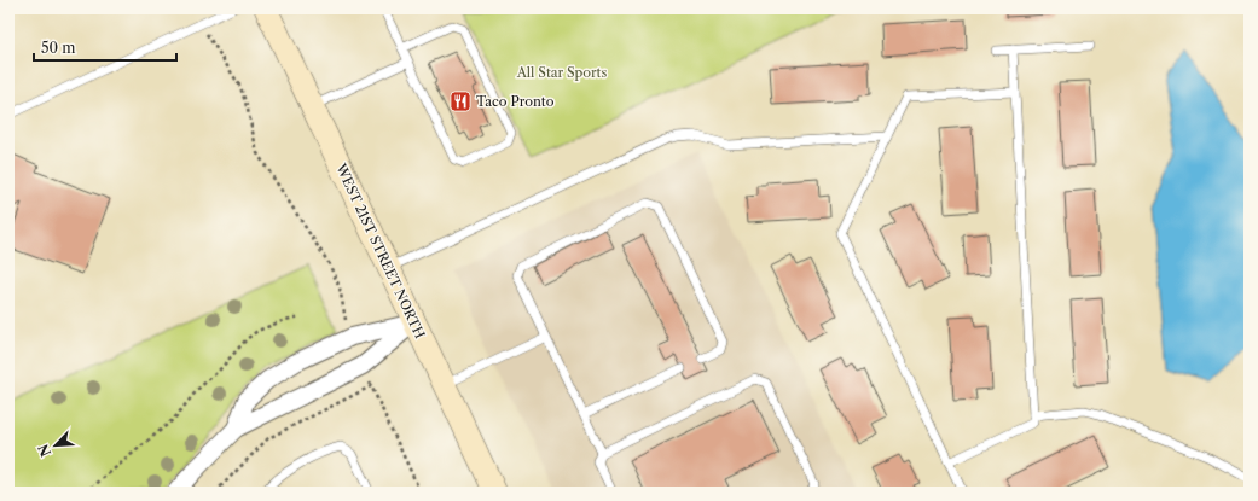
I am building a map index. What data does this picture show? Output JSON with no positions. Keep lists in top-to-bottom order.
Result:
{
  "streets": {
    "main road": ["WEST 21ST STREET NORTH"]
  },
  "parks": ["All Star Sports"],
  "places": {
    "restaurant": ["Taco Pronto"]
  },
  "scale_bar": "50 m",
  "north": "bottom left"
}
